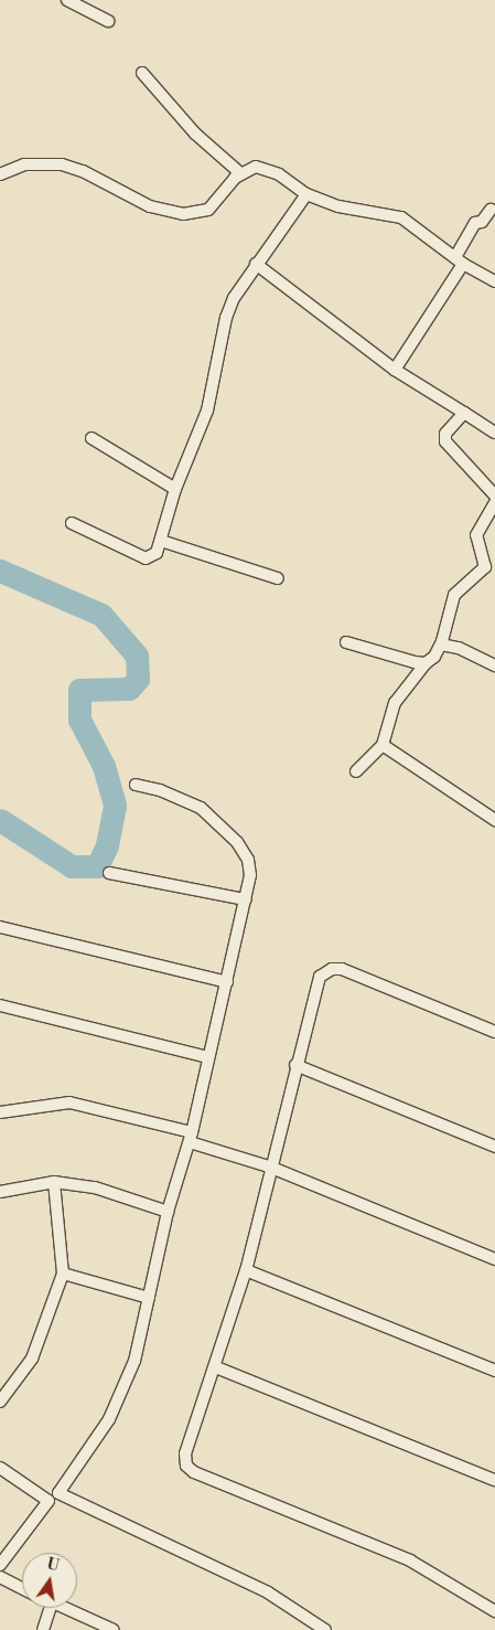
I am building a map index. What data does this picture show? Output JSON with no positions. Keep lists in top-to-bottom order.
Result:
{
  "north": "top"
}
